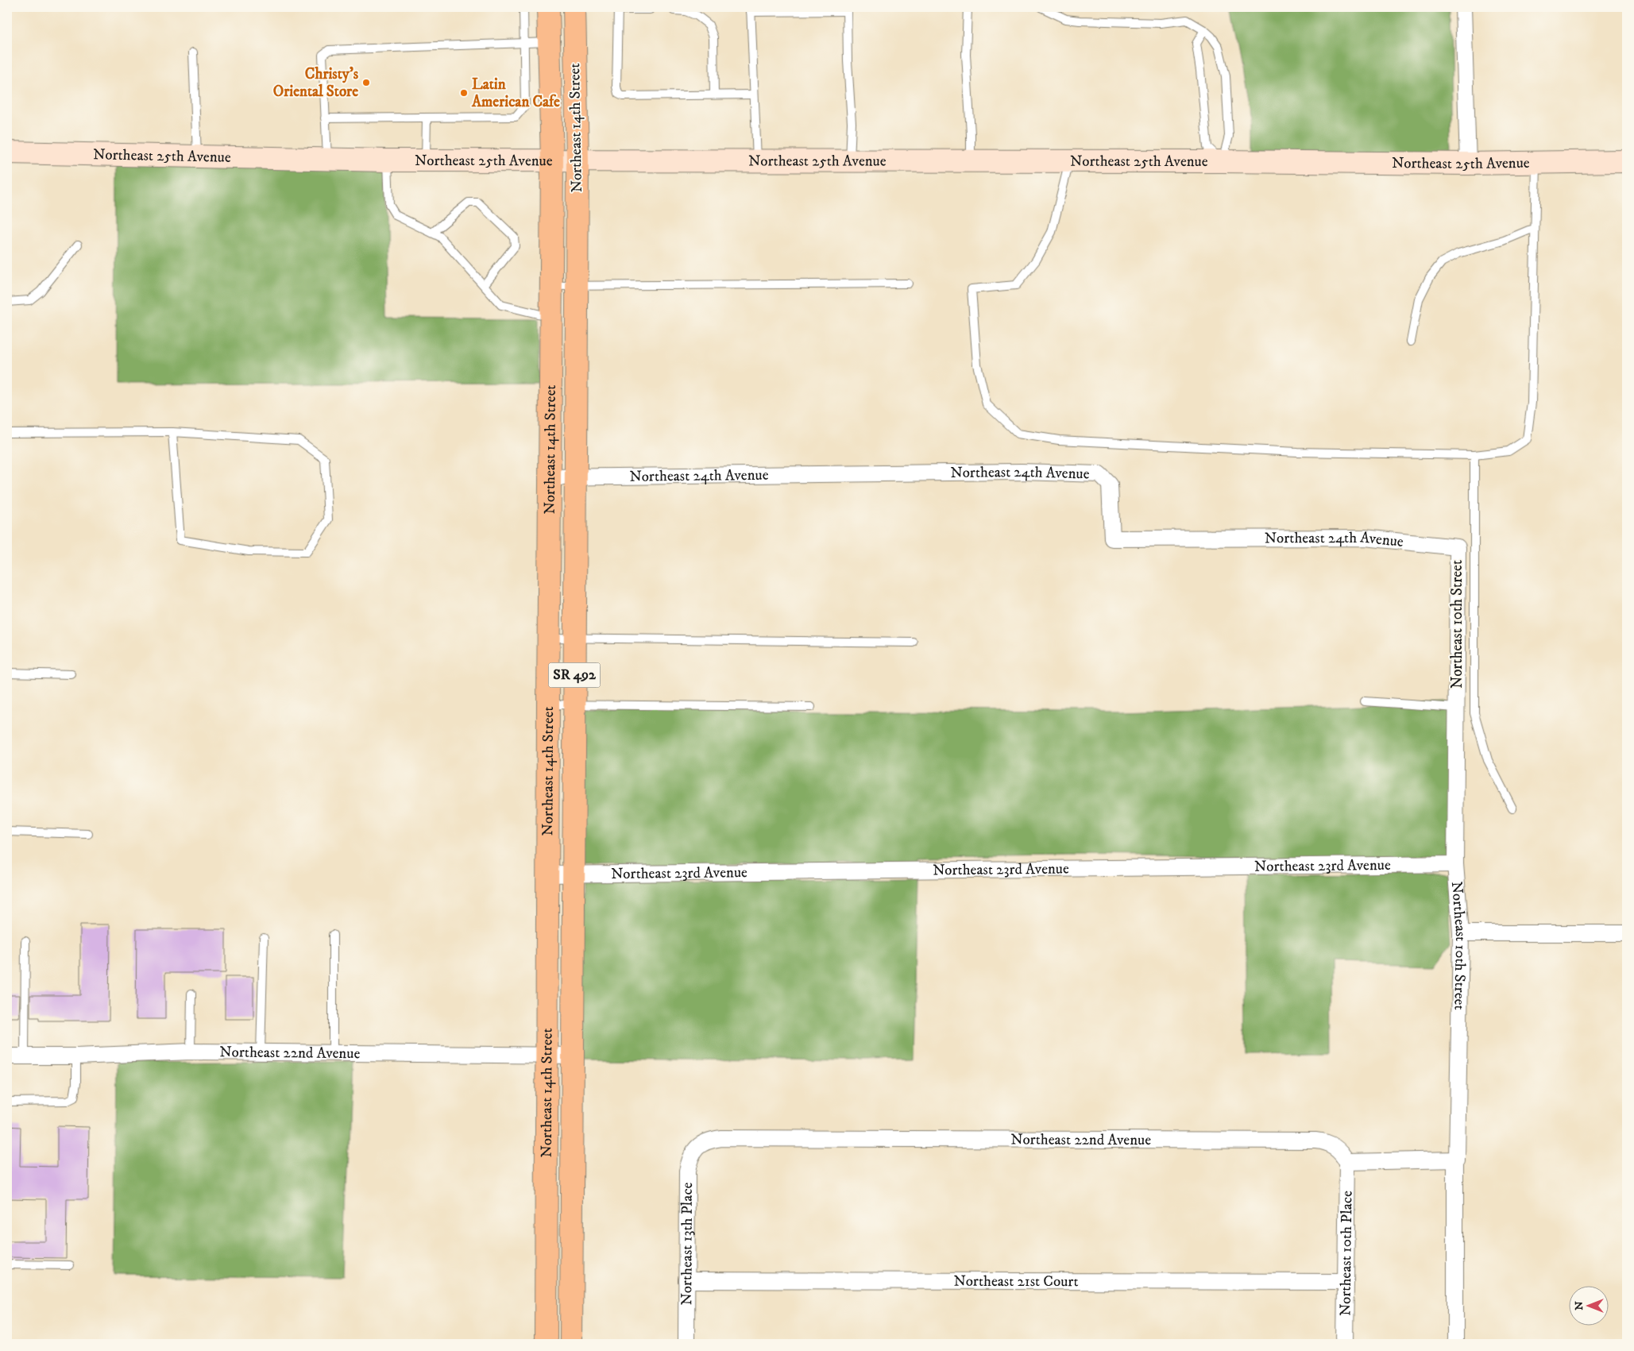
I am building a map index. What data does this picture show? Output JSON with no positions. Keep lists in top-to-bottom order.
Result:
{
  "streets": {
    "main road": ["Northeast 14th Street", "Northeast 25th Avenue", "SR 492"],
    "street": [
      "Northeast 24th Avenue",
      "Northeast 10th Street",
      "Northeast 23rd Avenue",
      "Northeast 22nd Avenue",
      "Northeast 13th Place",
      "Northeast 10th Place",
      "Northeast 21st Court"
    ]
  },
  "crossings": [
    ["Northeast 14th Street", "Northeast 25th Avenue"],
    ["Northeast 14th Street", "Northeast 24th Avenue"],
    ["Northeast 14th Street", "Northeast 23rd Avenue"],
    ["Northeast 14th Street", "Northeast 22nd Avenue"],
    ["Northeast 24th Avenue", "Northeast 10th Street"],
    ["Northeast 10th Street", "Northeast 23rd Avenue"],
    ["Northeast 22nd Avenue", "Northeast 13th Place"],
    ["Northeast 22nd Avenue", "Northeast 10th Place"],
    ["Northeast 13th Place", "Northeast 21st Court"],
    ["Northeast 10th Place", "Northeast 21st Court"]
  ],
  "places": ["Christy's Oriental Store", "Latin American Cafe"],
  "north": "left"
}
